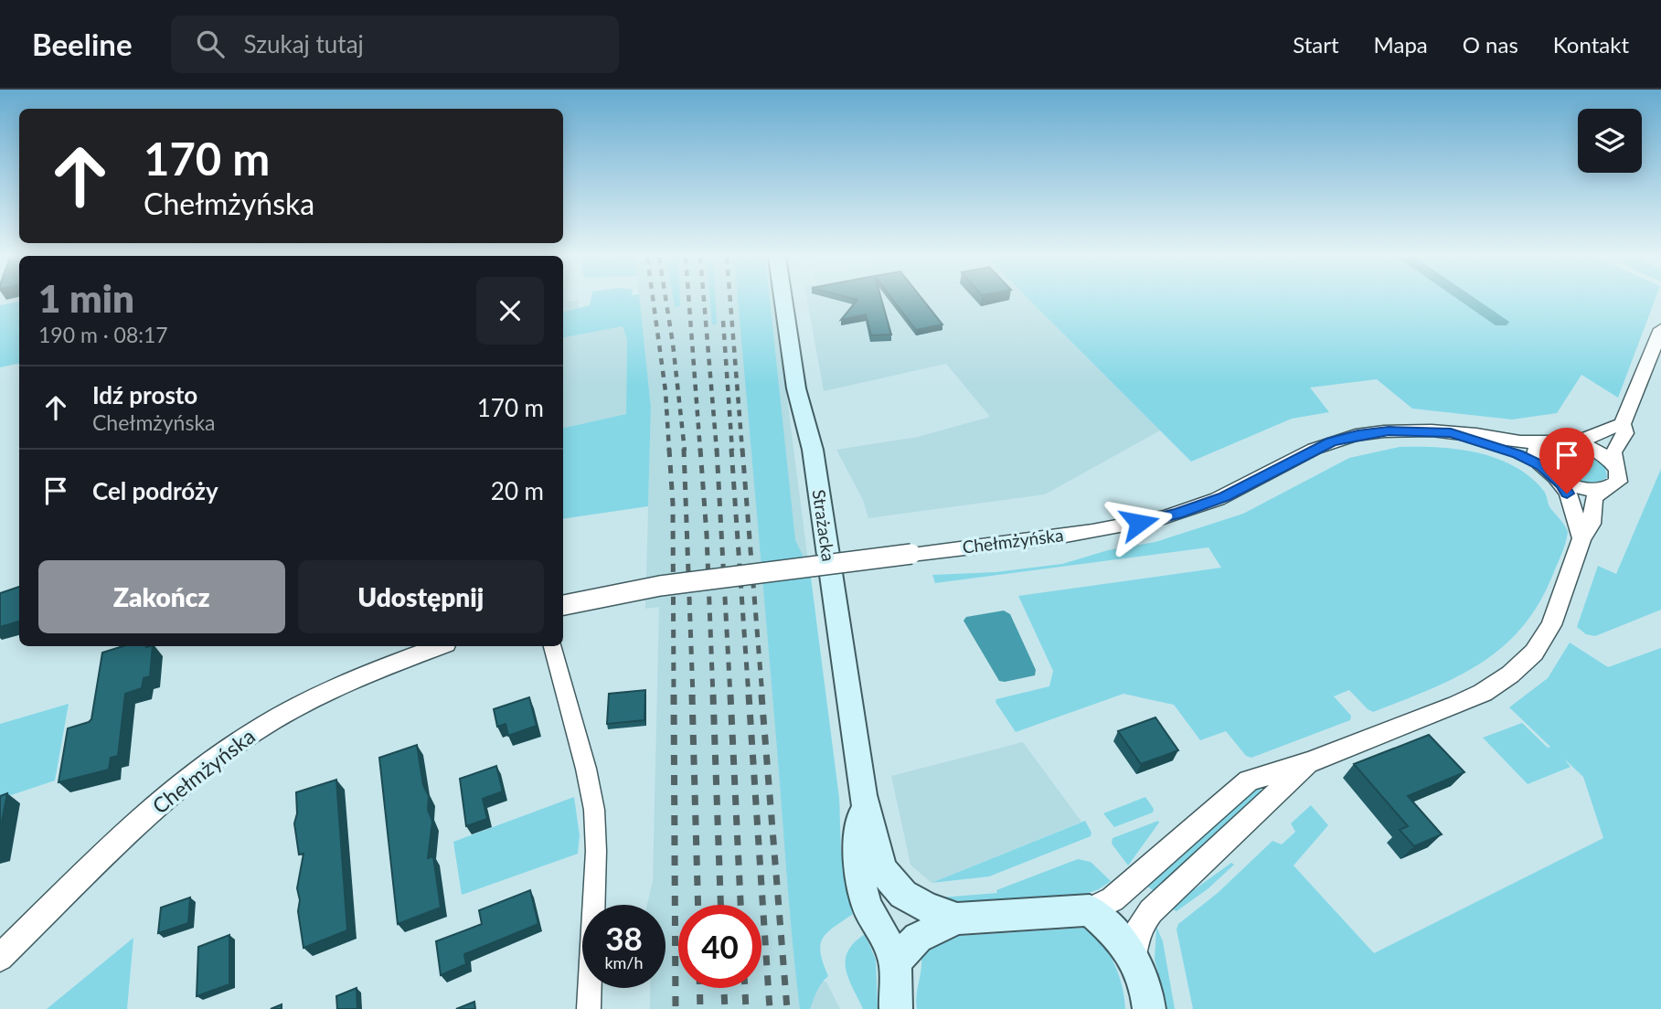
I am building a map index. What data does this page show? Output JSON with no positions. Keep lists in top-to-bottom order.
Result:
{
  "streets": {
    "main road": ["Strażacka"],
    "street": ["Chełmżyńska"]
  },
  "page": {
    "header": "Beeline",
    "search": "Szukaj tutaj",
    "nav": [
      "Start",
      "Mapa",
      "O nas",
      "Kontakt"
    ],
    "turn": ["170 m", "Chełmżyńska"],
    "heading": ["1 min", "190 m · 08:17"],
    "list": [
      {
        "name": "Idź prosto",
        "note": "Chełmżyńska",
        "value": "170 m"
      },
      {
        "name": "Cel podróży",
        "value": "20 m"
      }
    ],
    "buttons": ["Zakończ", "Udostępnij"],
    "speed": "38 km/h",
    "limit": "40"
  }
}
